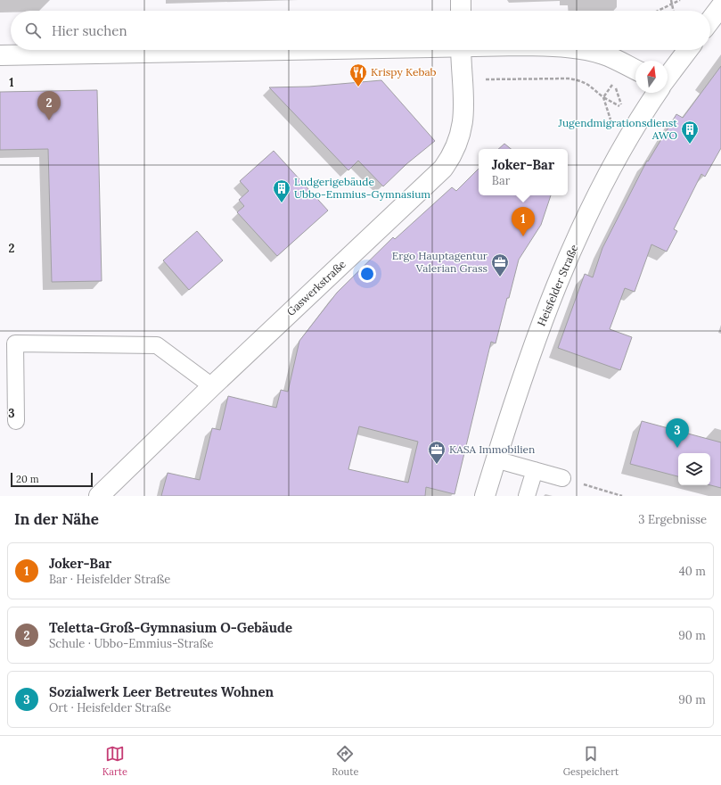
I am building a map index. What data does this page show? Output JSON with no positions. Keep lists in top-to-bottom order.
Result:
{
  "streets": {
    "main road": ["Heisfelder Straße", "Gaswerkstraße"]
  },
  "places": {
    "restaurant": ["Krispy Kebab"],
    "building": ["Jugendmigrationsdienst AWO", "Ludgerigebäude Ubbo-Emmius-Gymnasium"],
    "office": ["Ergo Hauptagentur Valerian Grass", "KASA Immobilien"]
  },
  "scale_bar": "20 m",
  "north": "top",
  "page": {
    "search": "Hier suchen",
    "pins": ["2", "1", "3"],
    "popup": ["Joker-Bar", "Bar"],
    "scale": "20 m",
    "heading": ["In der Nähe", "3 Ergebnisse"],
    "list": [
      {
        "mark": "1",
        "name": "Joker-Bar",
        "note": "Bar · Heisfelder Straße",
        "value": "40 m"
      },
      {
        "mark": "2",
        "name": "Teletta-Groß-Gymnasium O-Gebäude",
        "note": "Schule · Ubbo-Emmius-Straße",
        "value": "90 m"
      },
      {
        "mark": "3",
        "name": "Sozialwerk Leer Betreutes Wohnen",
        "note": "Ort · Heisfelder Straße",
        "value": "90 m"
      }
    ],
    "nav": ["Karte", "Route", "Gespeichert"]
  },
  "grid": {
    "rows": ["1", "2", "3"]
  }
}
